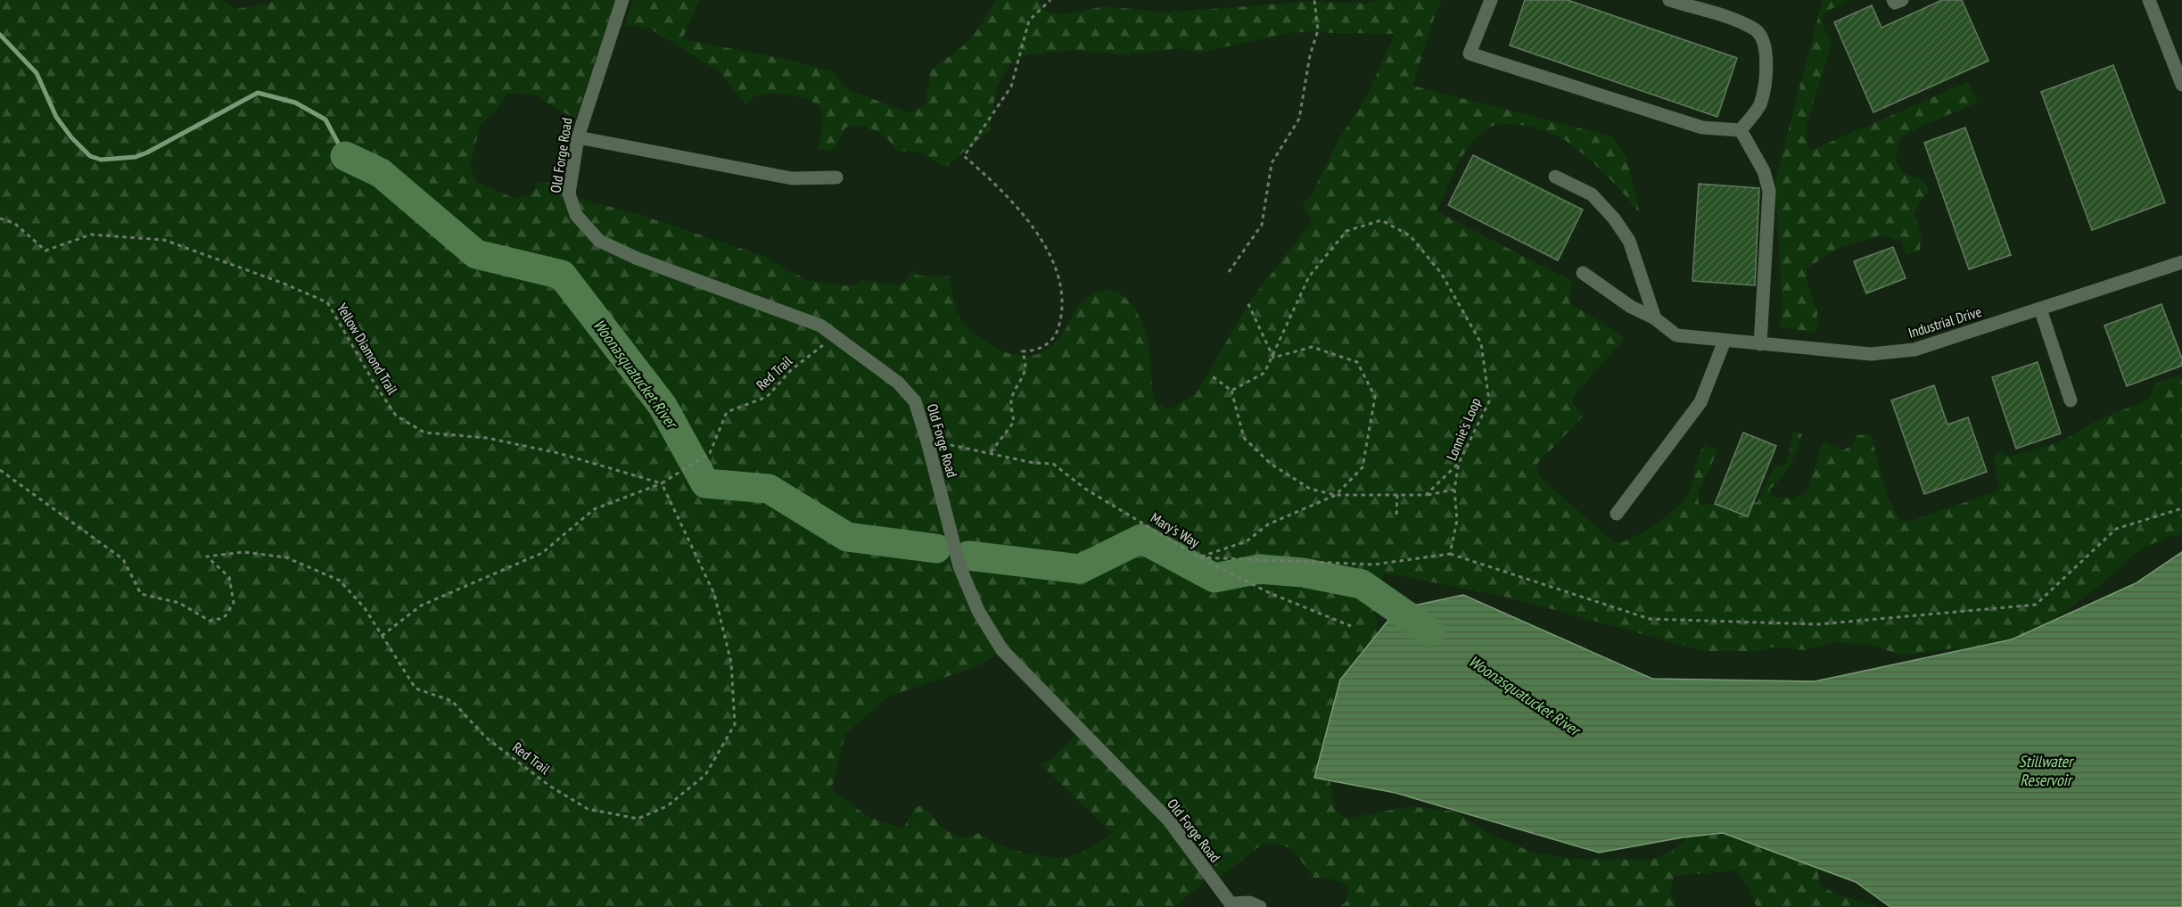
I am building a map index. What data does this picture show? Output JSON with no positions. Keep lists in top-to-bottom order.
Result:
{
  "streets": {
    "street": ["Old Forge Road", "Industrial Drive"],
    "path": [
      "Yellow Diamond Trail",
      "Red Trail",
      "Lonnie's Loop",
      "Mary's Way"
    ]
  },
  "crossings": [
    ["Old Forge Road", "Red Trail"],
    ["Old Forge Road", "Mary's Way"],
    ["Yellow Diamond Trail", "Red Trail"]
  ],
  "water": ["Woonasquatucket River", "Stillwater Reservoir"]
}
